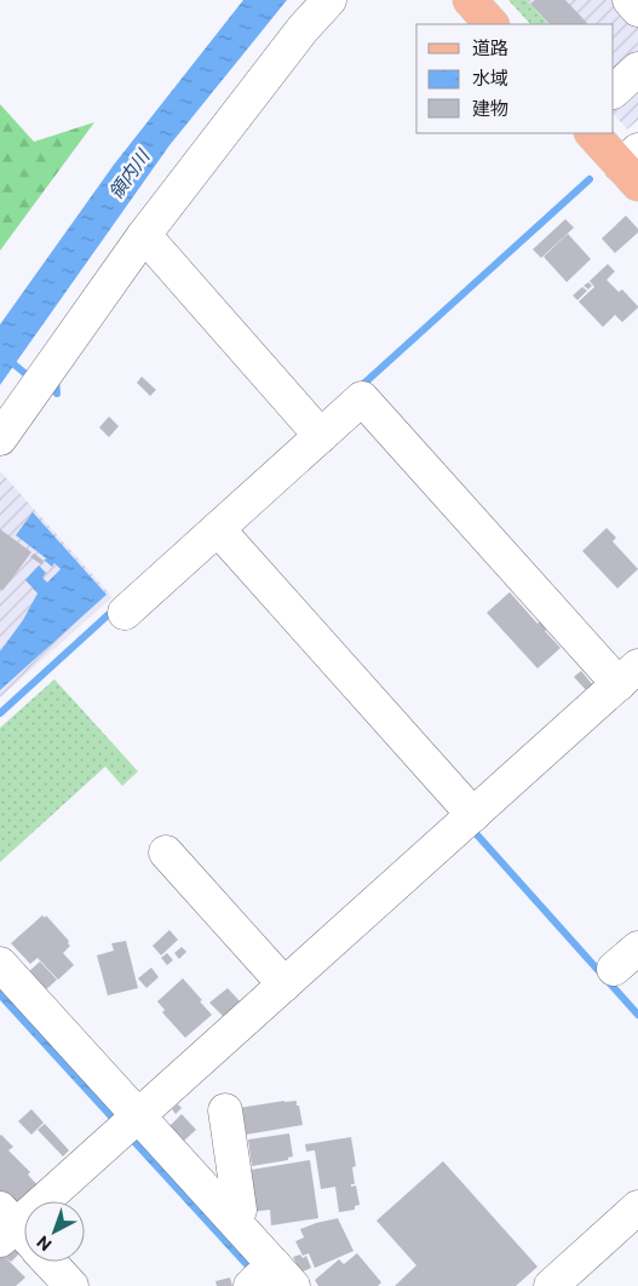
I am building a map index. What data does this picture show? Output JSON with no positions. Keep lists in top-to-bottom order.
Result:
{
  "water": ["領内川"],
  "legend": ["道路", "水域", "建物"],
  "north": "bottom left"
}
